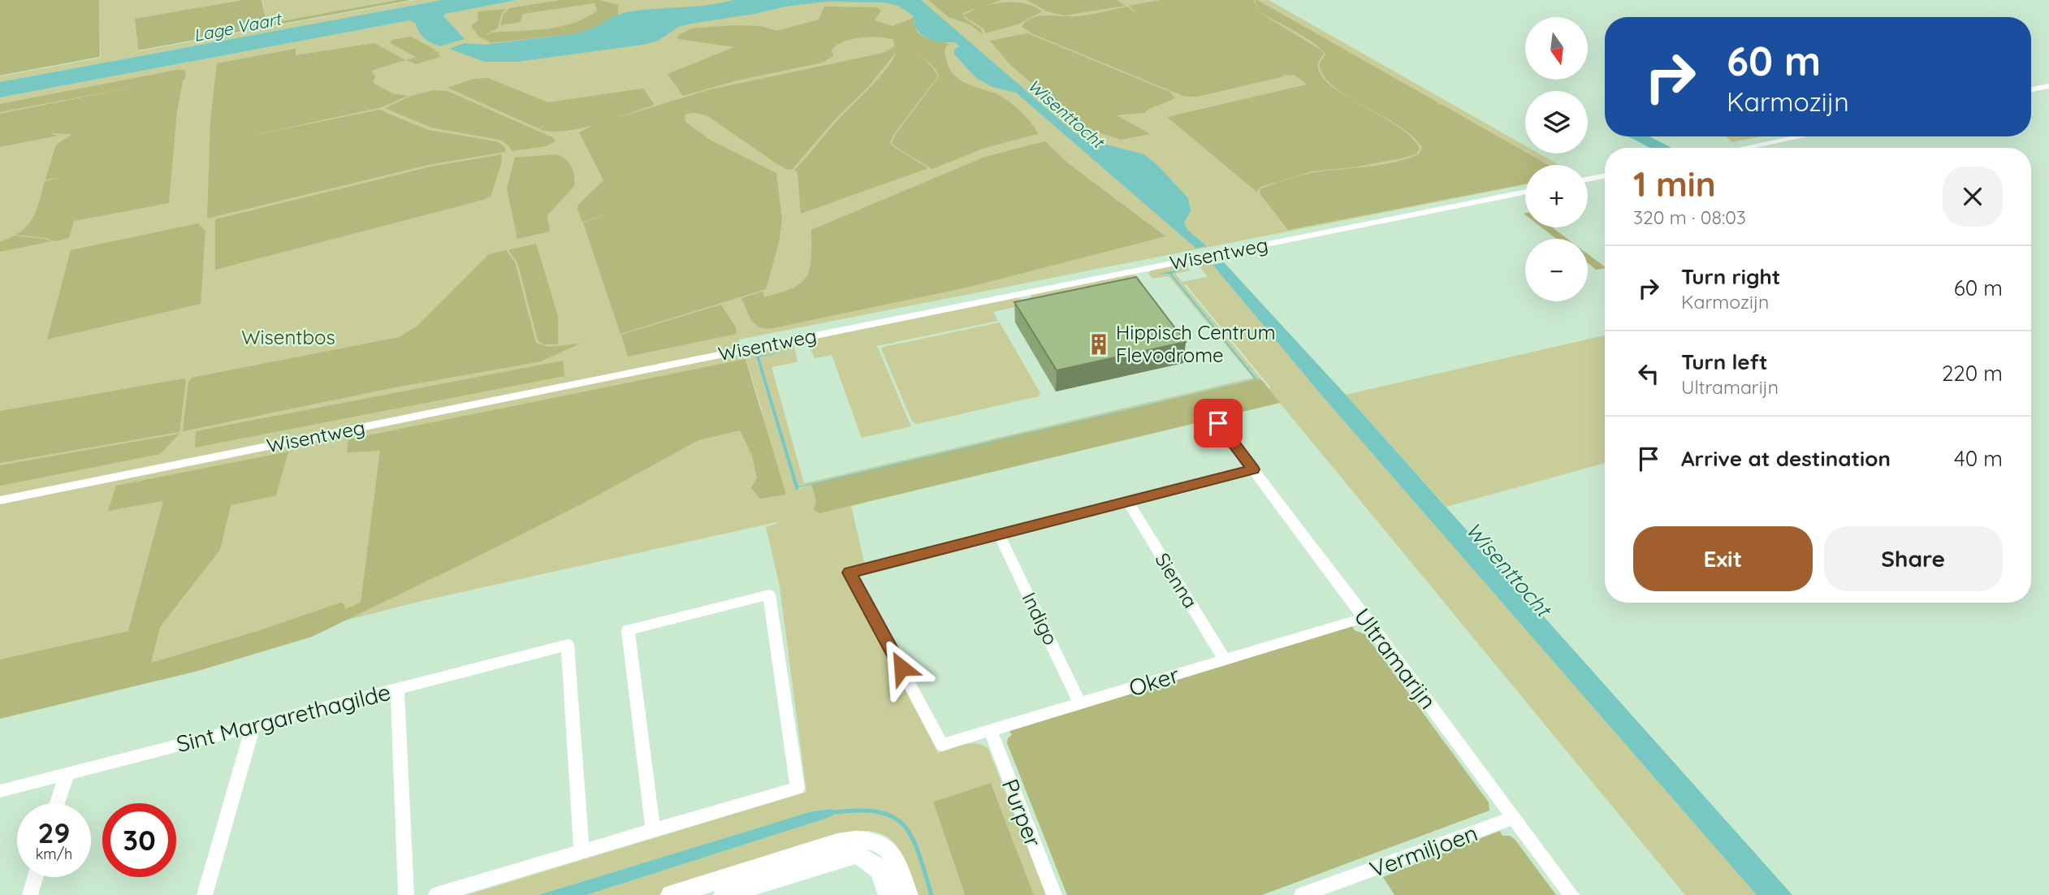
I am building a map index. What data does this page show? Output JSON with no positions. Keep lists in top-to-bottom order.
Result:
{
  "streets": {
    "street": [
      "Wisentweg",
      "Sienna",
      "Indigo",
      "Ultramarijn",
      "Oker",
      "Sint Margarethagilde",
      "Purper",
      "Vermiljoen"
    ]
  },
  "crossings": [
    ["Sienna", "Oker"],
    ["Indigo", "Oker"],
    ["Ultramarijn", "Oker"],
    ["Ultramarijn", "Vermiljoen"],
    ["Oker", "Purper"]
  ],
  "water": ["Lage Vaart", "Wisenttocht"],
  "parks": ["Wisentbos"],
  "places": {
    "building": ["Hippisch Centrum Flevodrome"]
  },
  "north": "bottom",
  "page": {
    "map_buttons": ["+", "−"],
    "turn": ["60 m", "Karmozijn"],
    "heading": ["1 min", "320 m · 08:03"],
    "list": [
      {
        "name": "Turn right",
        "note": "Karmozijn",
        "value": "60 m"
      },
      {
        "name": "Turn left",
        "note": "Ultramarijn",
        "value": "220 m"
      },
      {
        "name": "Arrive at destination",
        "value": "40 m"
      }
    ],
    "buttons": ["Exit", "Share"],
    "speed": "29 km/h",
    "limit": "30"
  }
}
